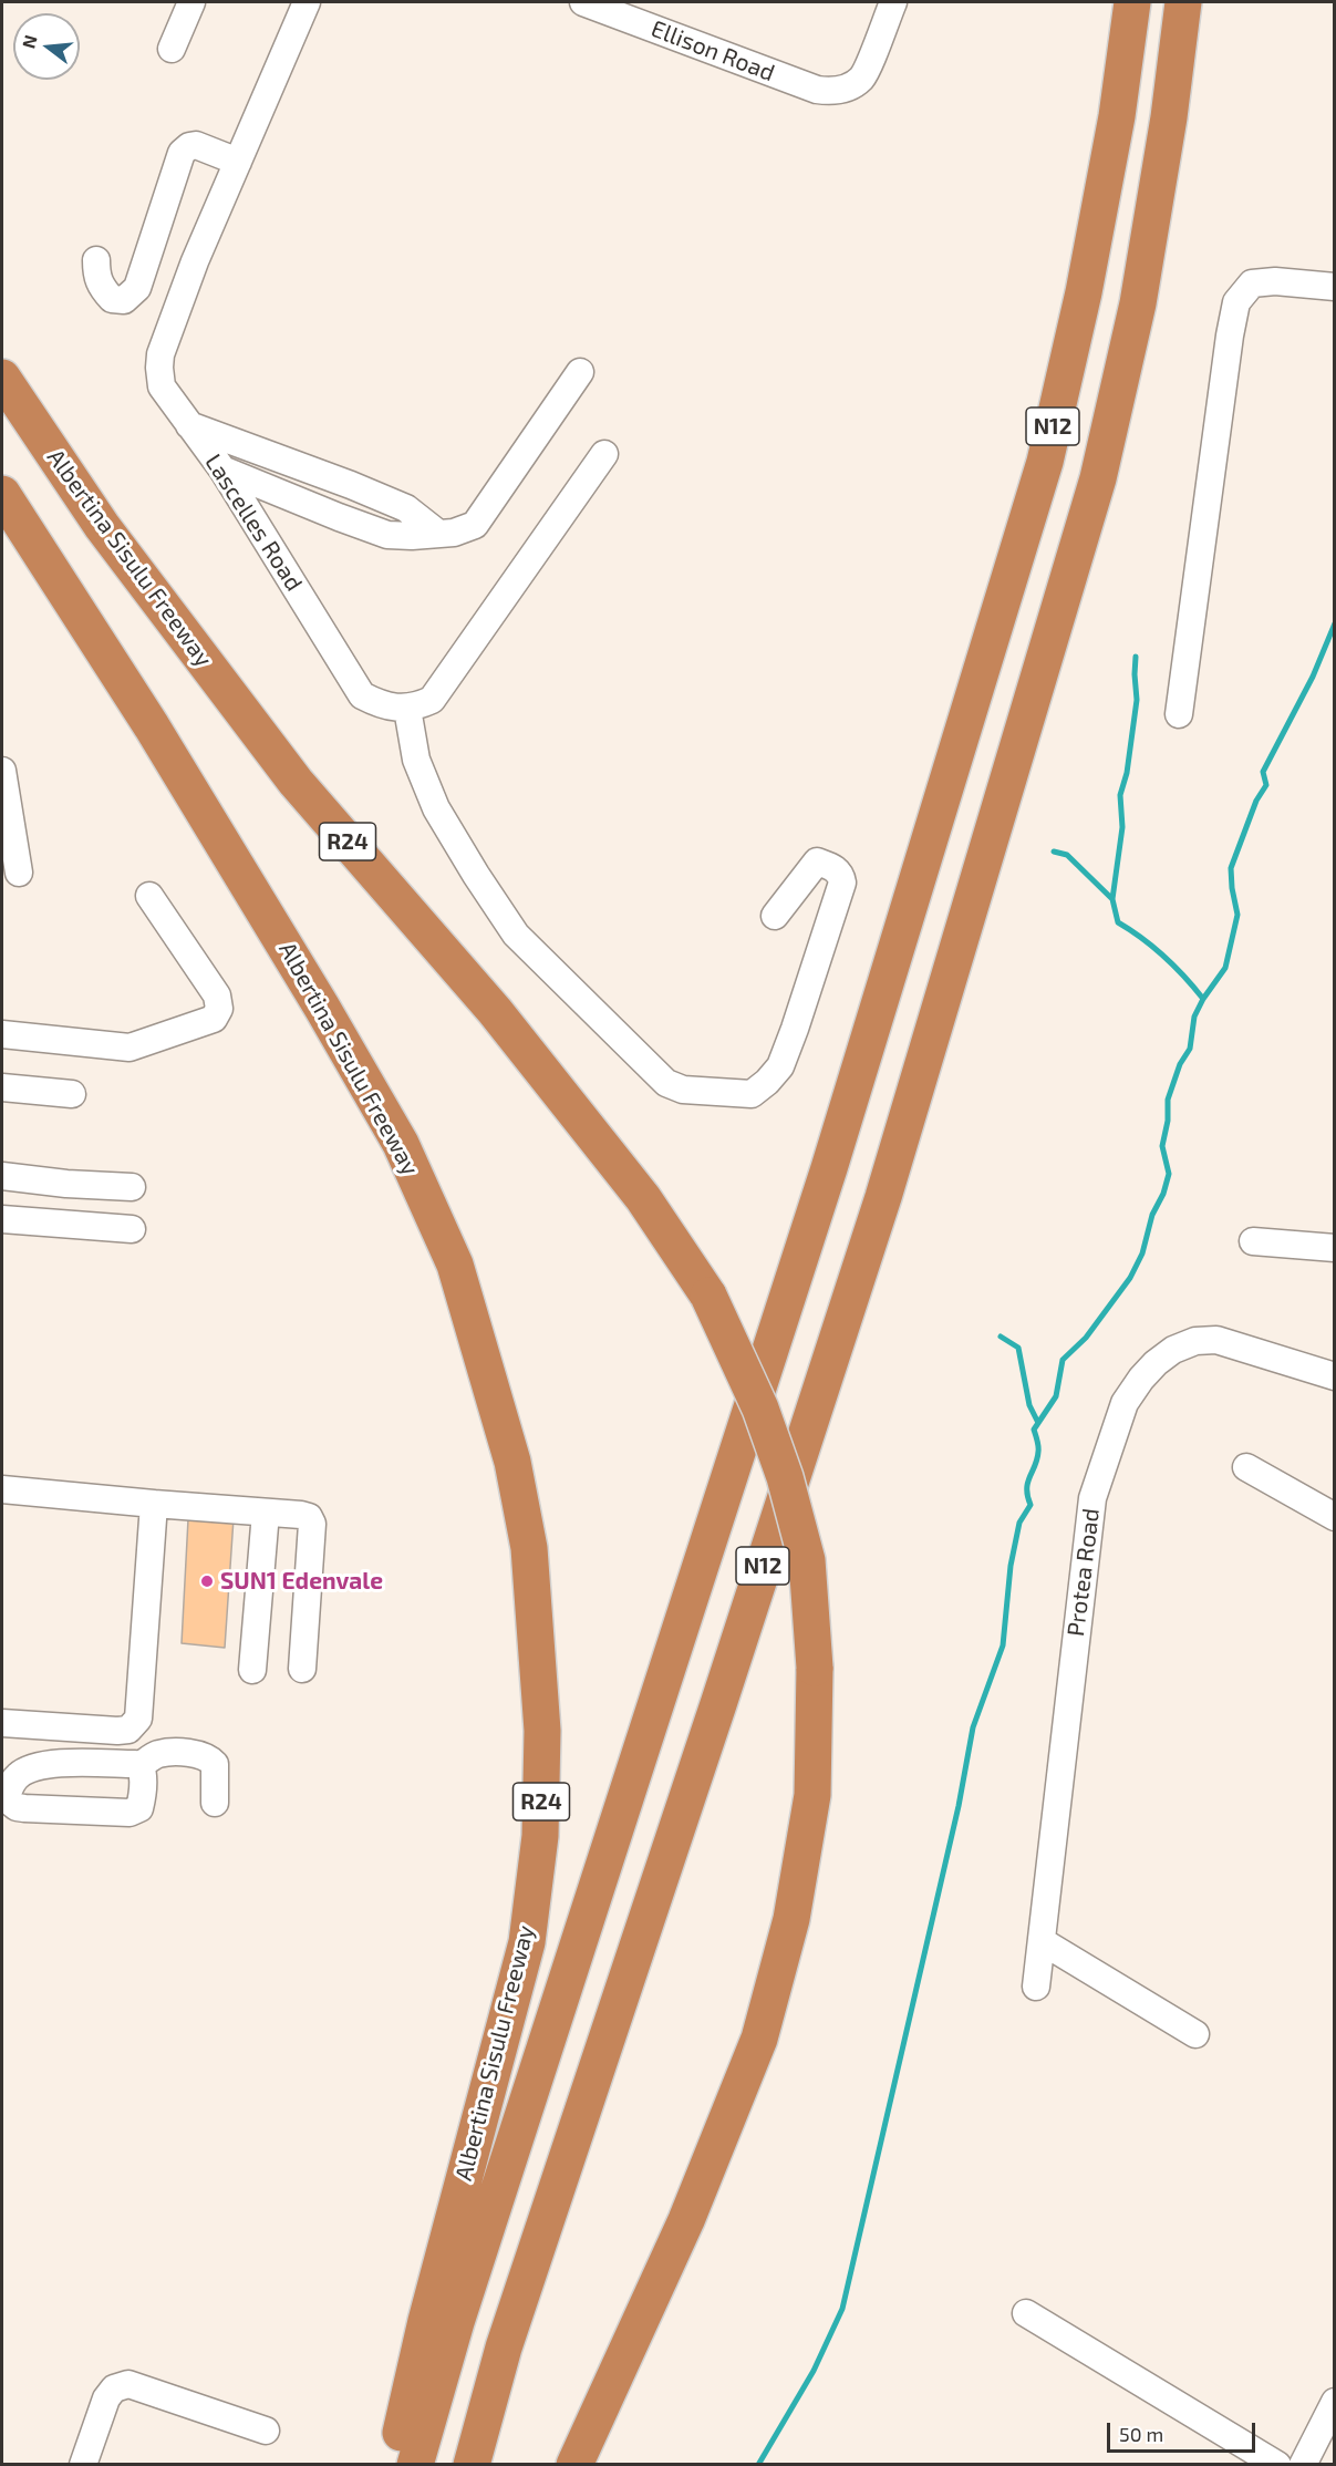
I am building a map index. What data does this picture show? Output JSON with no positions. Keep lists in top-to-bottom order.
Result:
{
  "streets": {
    "highway": ["N12", "Albertina Sisulu Freeway", "R24"],
    "street": ["Ellison Road", "Lascelles Road", "Protea Road"]
  },
  "places": ["SUN1 Edenvale"],
  "scale_bar": "50 m",
  "north": "left"
}
